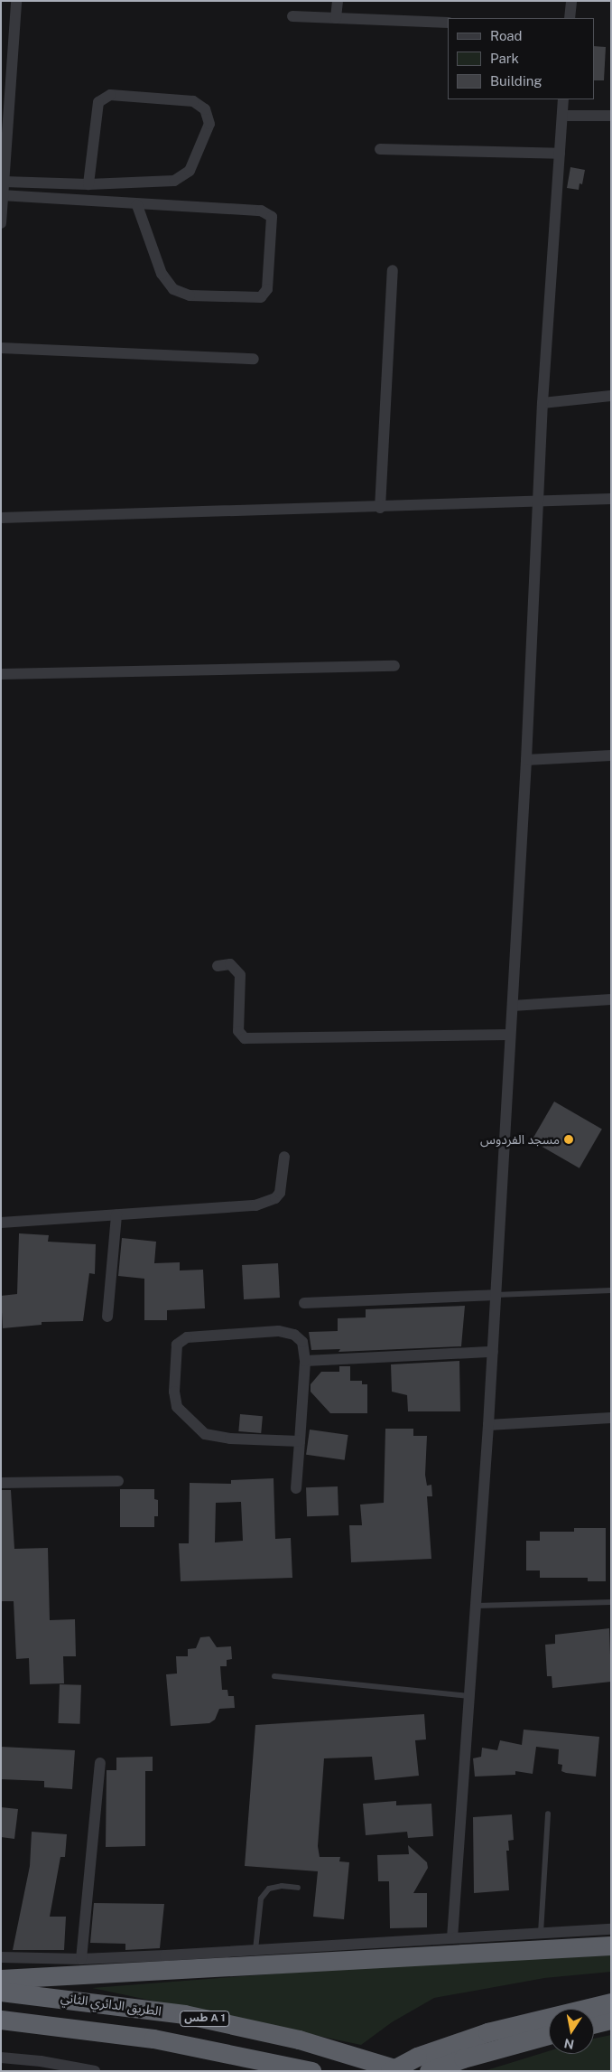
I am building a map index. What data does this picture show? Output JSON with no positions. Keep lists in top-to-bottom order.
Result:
{
  "streets": {
    "highway": ["الطريق الدائري الثاني", "طس A 1"]
  },
  "places": ["مسجد الفردوس"],
  "legend": ["Road", "Park", "Building"],
  "north": "bottom"
}
